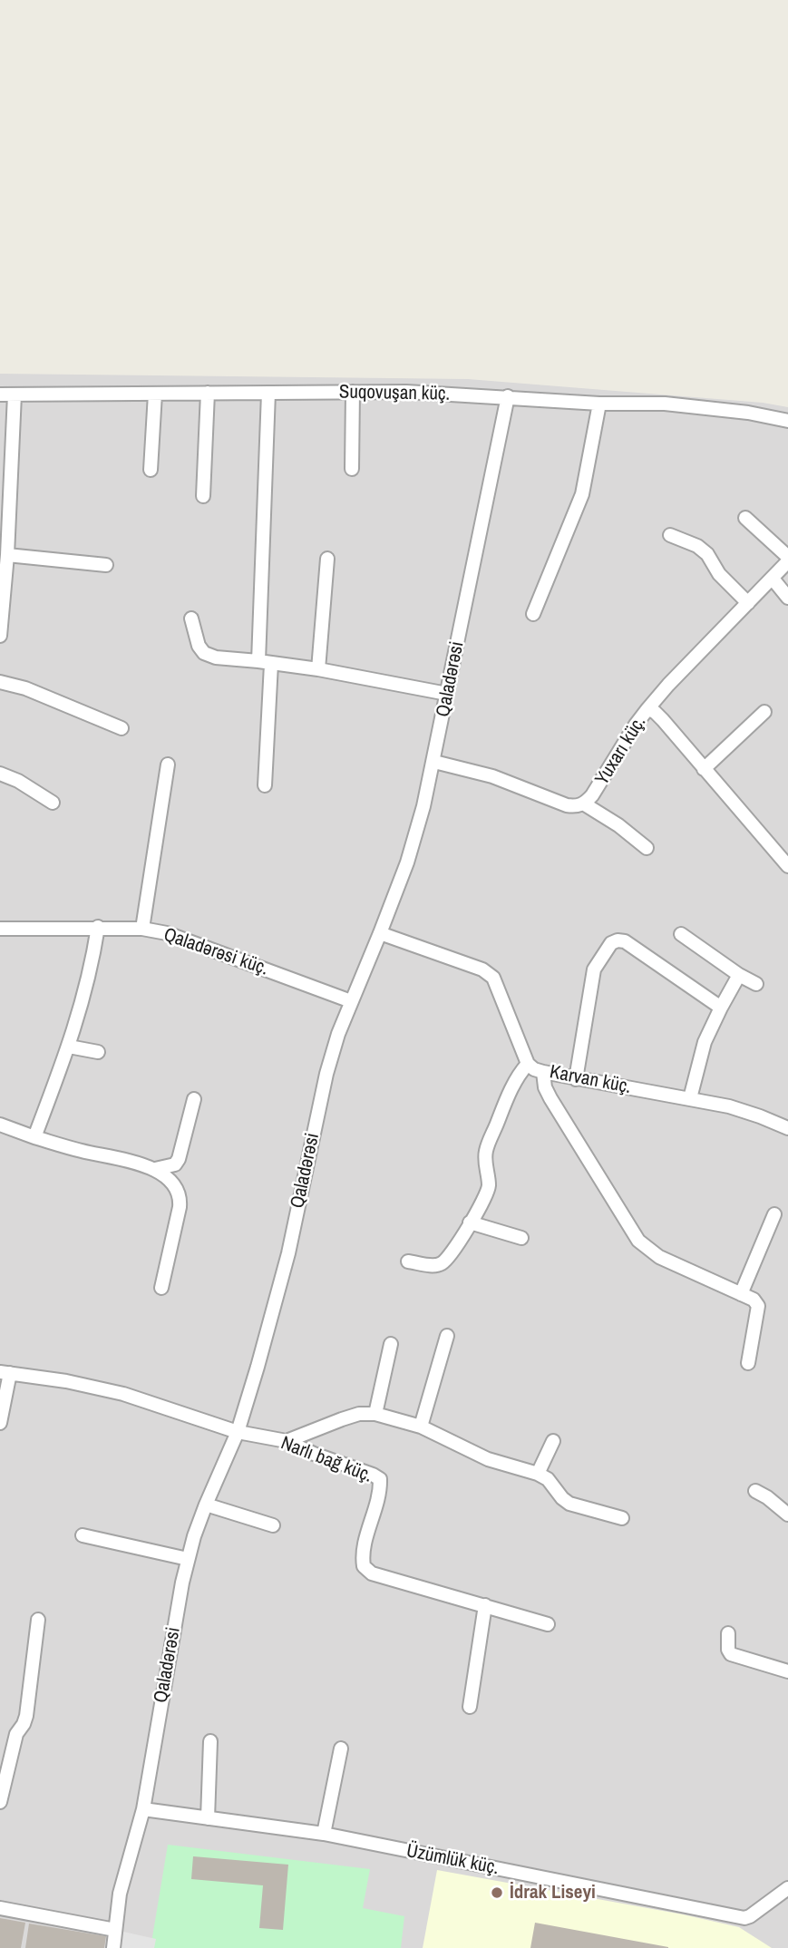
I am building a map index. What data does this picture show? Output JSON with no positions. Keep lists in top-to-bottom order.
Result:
{
  "streets": {
    "street": [
      "Suqovuşan küç.",
      "Qaladərəsi",
      "Yuxarı küç.",
      "Qaladərəsi küç.",
      "Karvan küç.",
      "Narlı bağ küç.",
      "Üzümlük küç."
    ]
  },
  "crossings": [
    ["Suqovuşan küç.", "Qaladərəsi"],
    ["Qaladərəsi", "Yuxarı küç."],
    ["Qaladərəsi", "Qaladərəsi küç."],
    ["Qaladərəsi", "Karvan küç."],
    ["Qaladərəsi", "Narlı bağ küç."],
    ["Qaladərəsi", "Üzümlük küç."]
  ],
  "places": ["İdrak Liseyi"]
}
